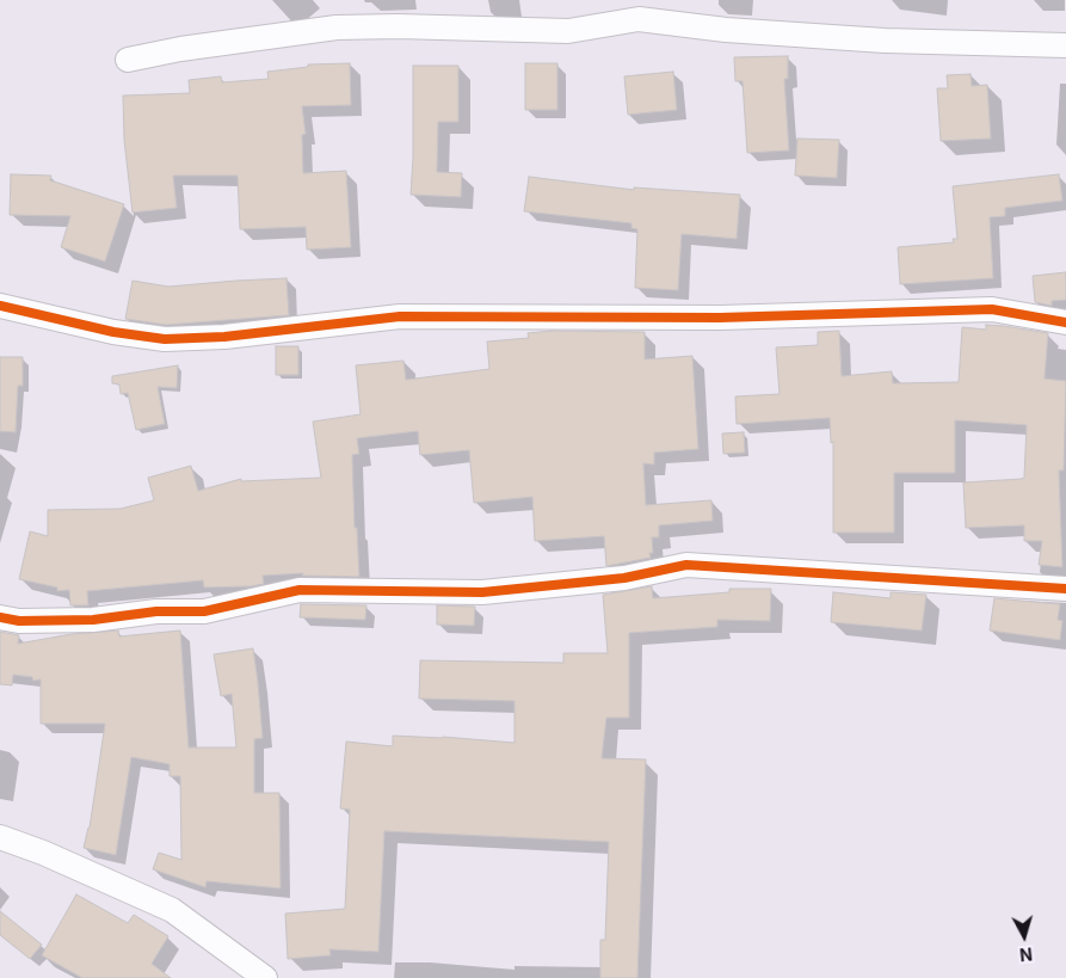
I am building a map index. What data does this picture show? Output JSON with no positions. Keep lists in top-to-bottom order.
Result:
{
  "north": "bottom"
}
